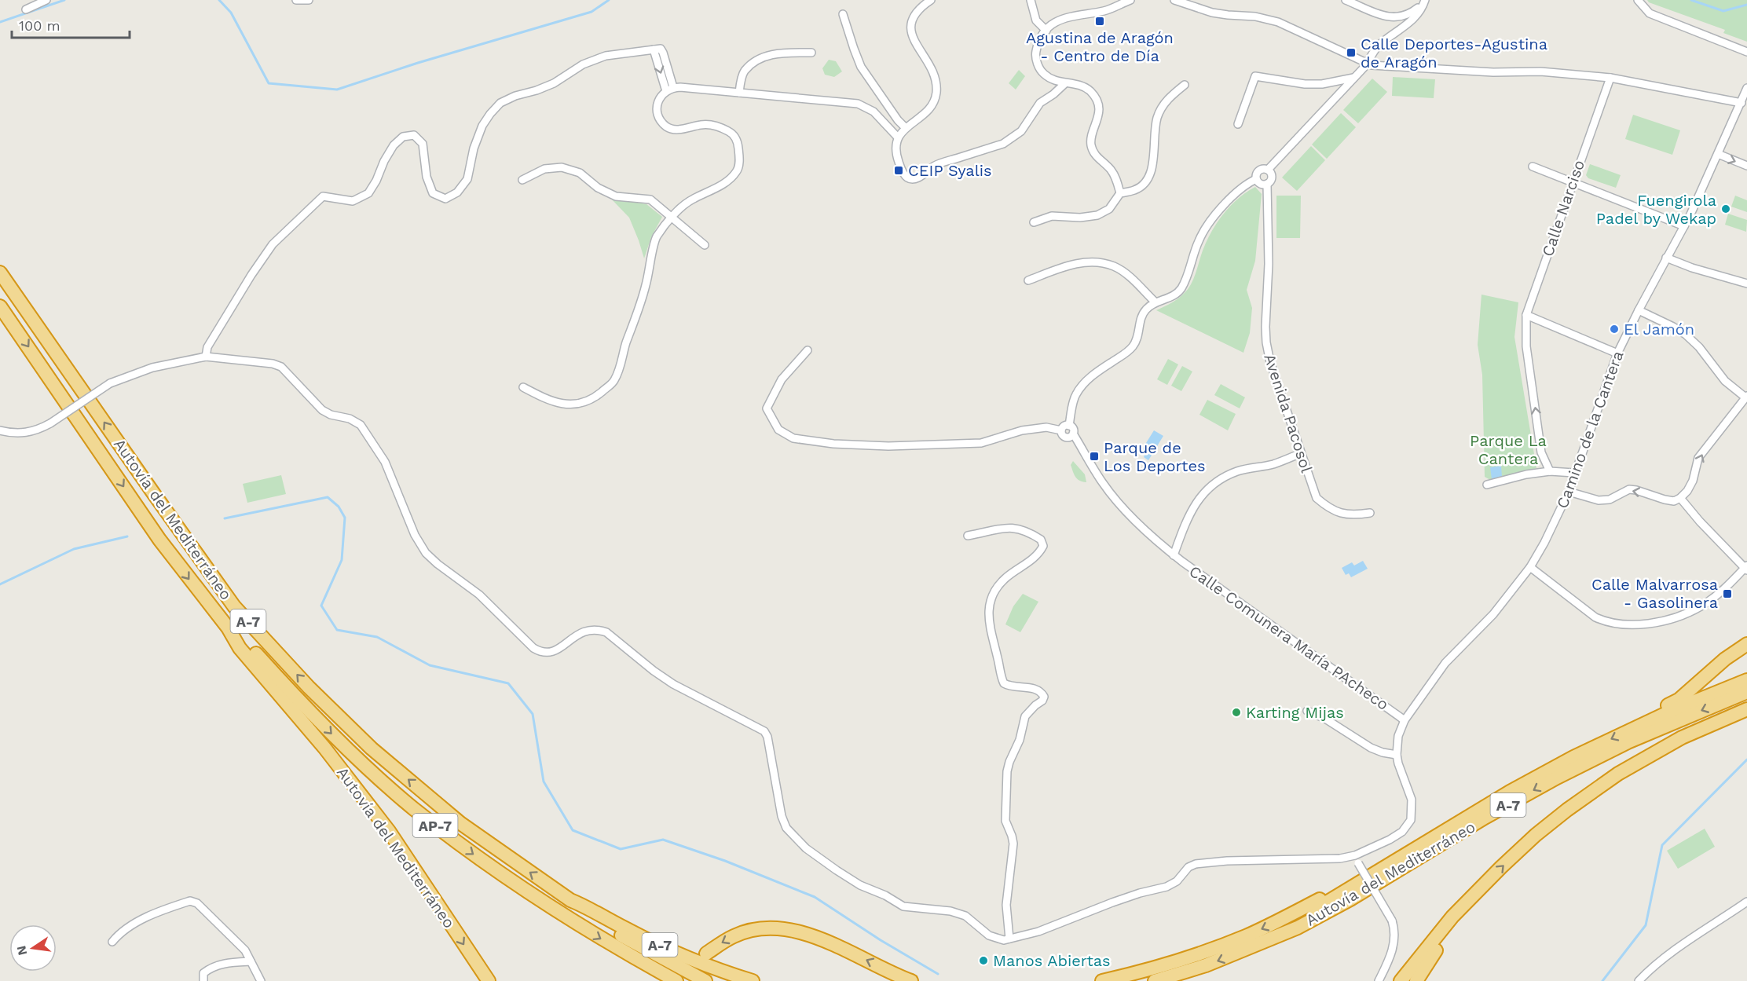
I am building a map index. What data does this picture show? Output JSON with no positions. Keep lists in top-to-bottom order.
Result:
{
  "streets": {
    "highway": ["Autovía del Mediterráneo", "A-7", "AP-7"],
    "street": [
      "Calle Narciso",
      "Avenida Pacosol",
      "Camino de la Cantera",
      "Calle Comunera María PAcheco"
    ]
  },
  "crossings": [
    ["Camino de la Cantera", "Calle Comunera María PAcheco"],
    ["Autovía del Mediterráneo", "AP-7"]
  ],
  "one_way": ["Calle Narciso"],
  "parks": ["Parque La Cantera"],
  "places": {
    "transit": [
      "Agustina de Aragón - Centro de Día",
      "Calle Deportes-Agustina de Aragón",
      "CEIP Syalis",
      "Parque de Los Deportes",
      "Calle Malvarrosa - Gasolinera"
    ],
    "other": [
      "Fuengirola Padel by Wekap",
      "El Jamón",
      "Karting Mijas",
      "Manos Abiertas"
    ]
  },
  "scale_bar": "100 m",
  "north": "left"
}
